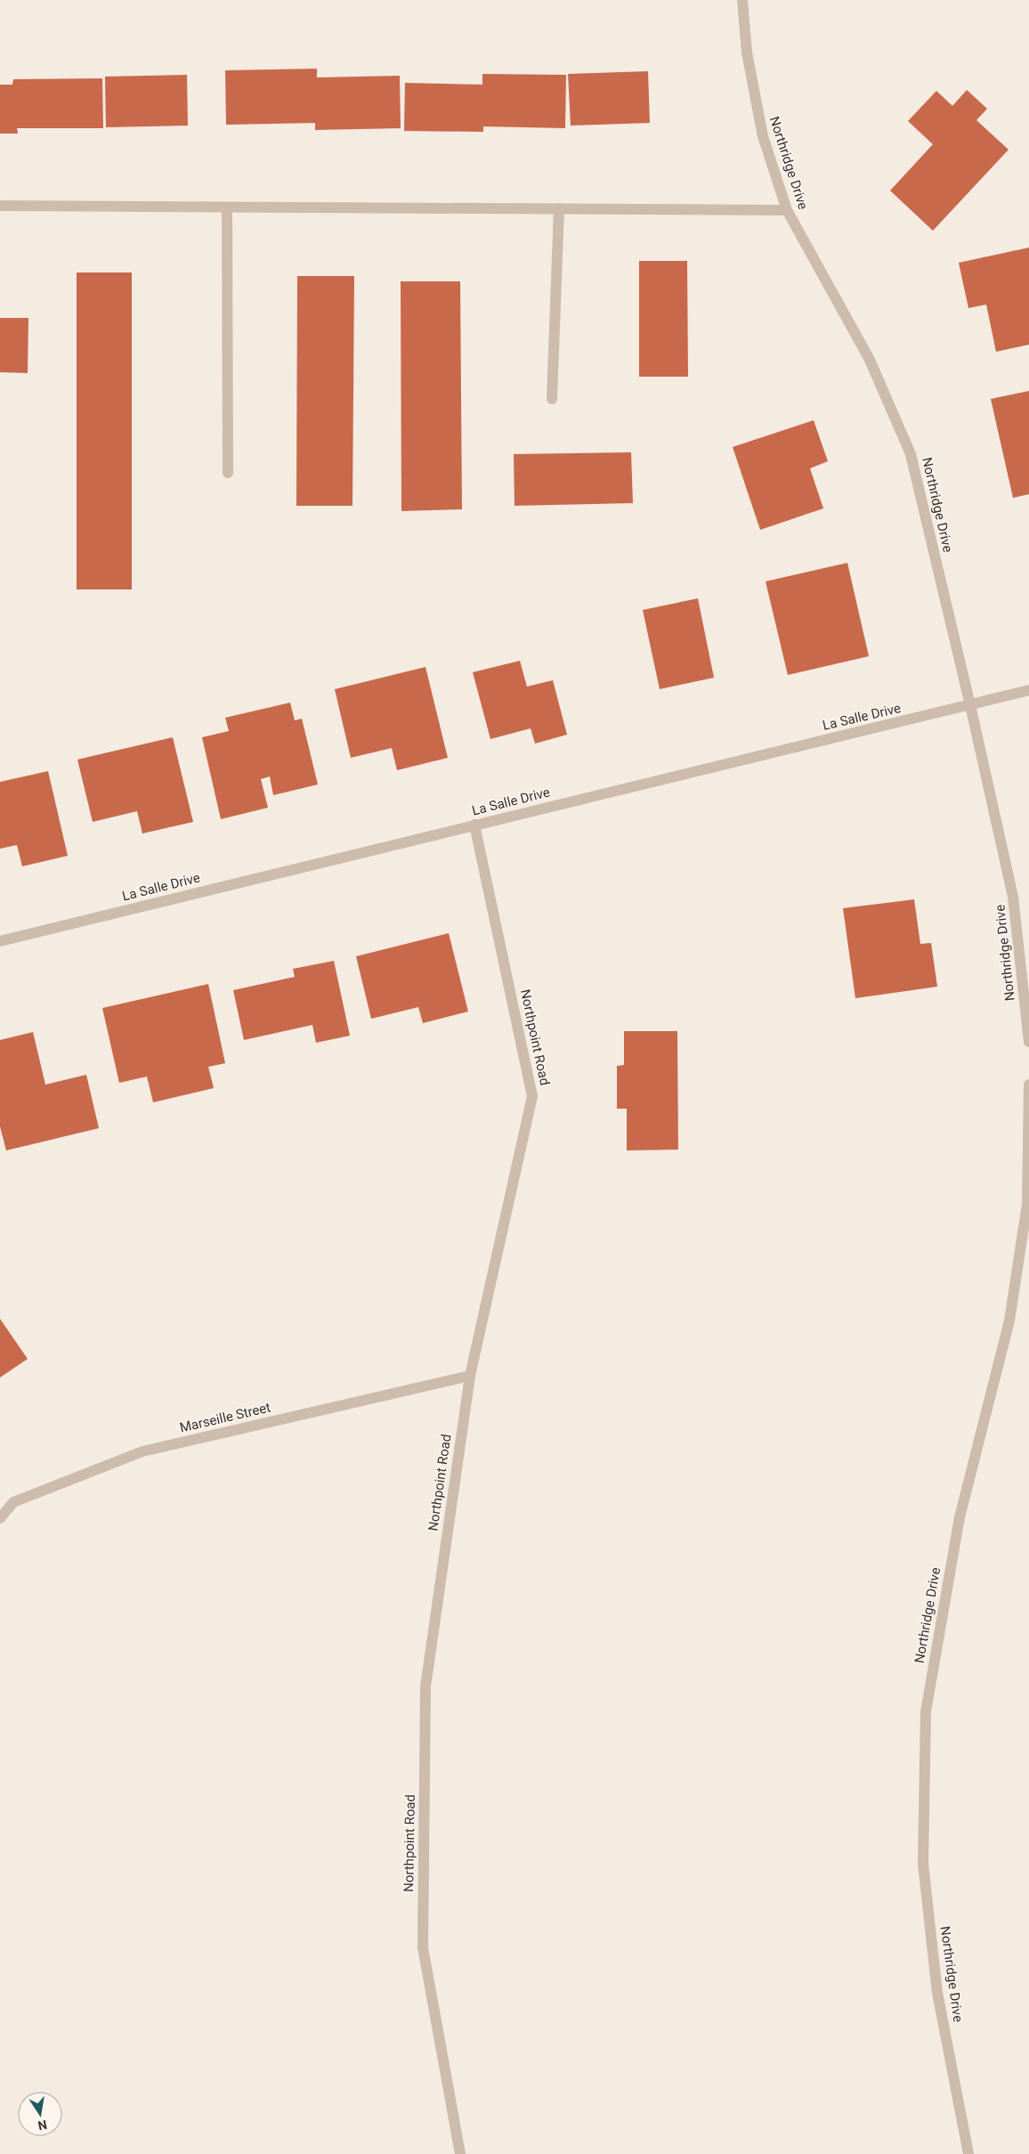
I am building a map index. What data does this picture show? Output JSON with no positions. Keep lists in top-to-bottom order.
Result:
{
  "streets": {
    "street": [
      "Northridge Drive",
      "La Salle Drive",
      "Northpoint Road",
      "Marseille Street"
    ]
  },
  "crossings": [
    ["Northridge Drive", "La Salle Drive"],
    ["La Salle Drive", "Northpoint Road"],
    ["Northpoint Road", "Marseille Street"]
  ],
  "north": "bottom"
}
